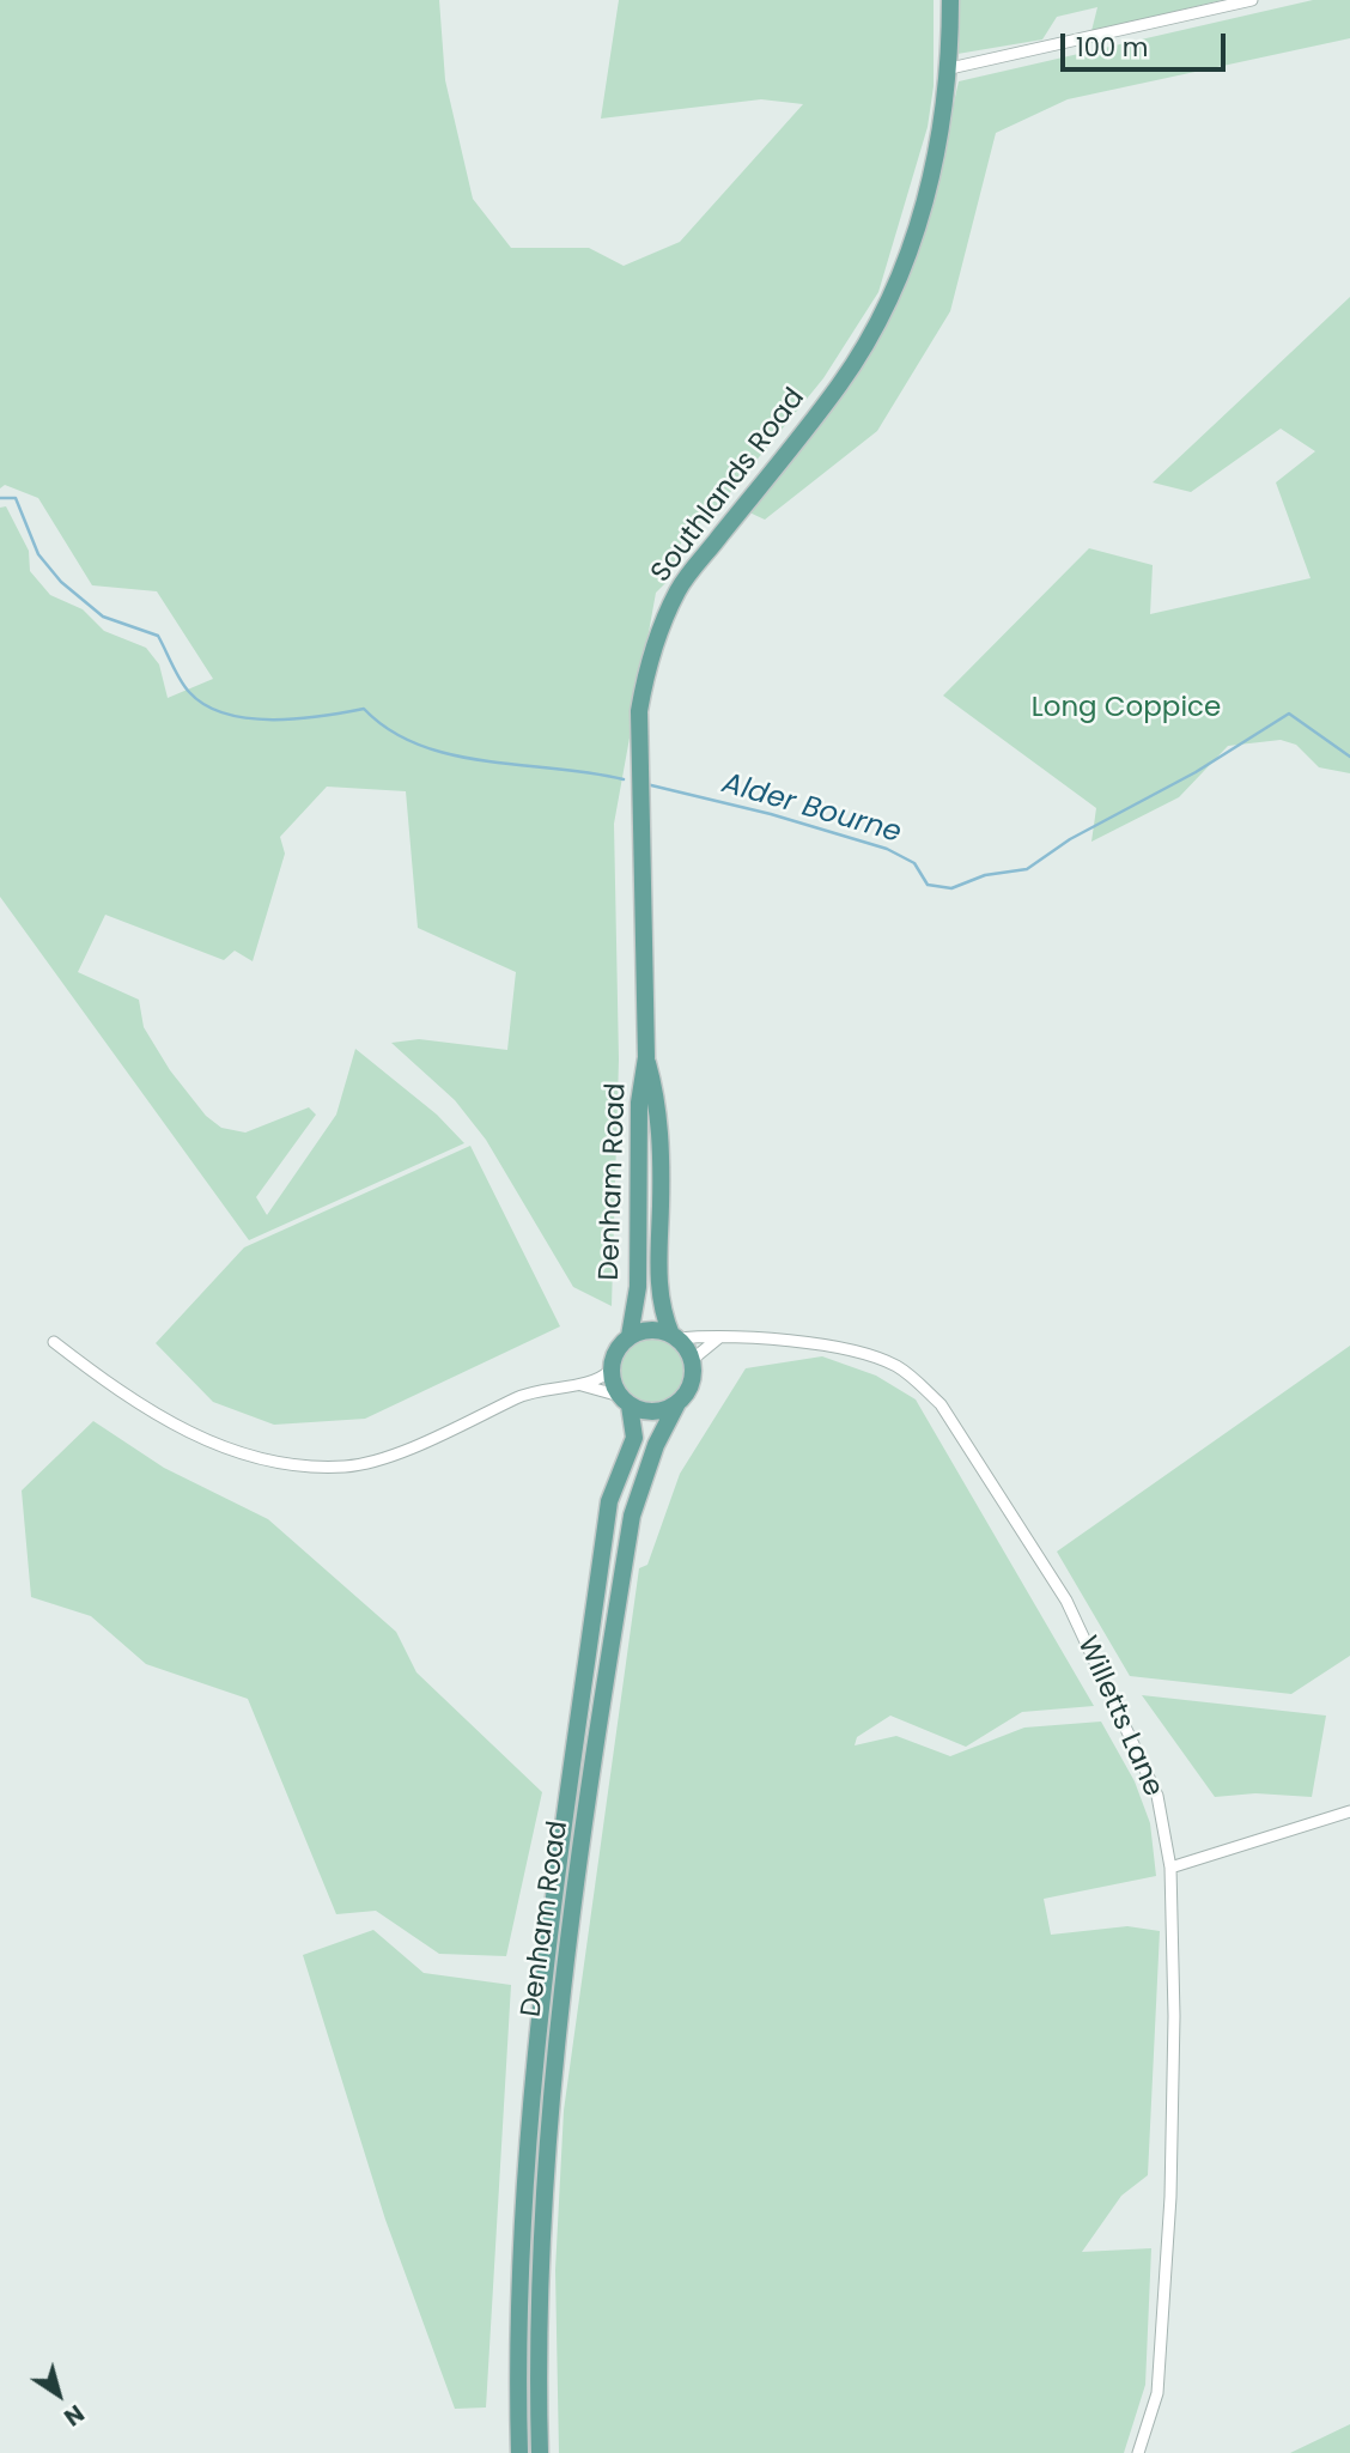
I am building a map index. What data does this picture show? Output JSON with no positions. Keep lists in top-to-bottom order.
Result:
{
  "streets": {
    "main road": ["Southlands Road", "Denham Road"],
    "street": ["Willetts Lane"]
  },
  "crossings": [
    ["Southlands Road", "Denham Road"],
    ["Denham Road", "Willetts Lane"]
  ],
  "water": ["Alder Bourne"],
  "parks": ["Long Coppice"],
  "scale_bar": "100 m",
  "north": "bottom right"
}
